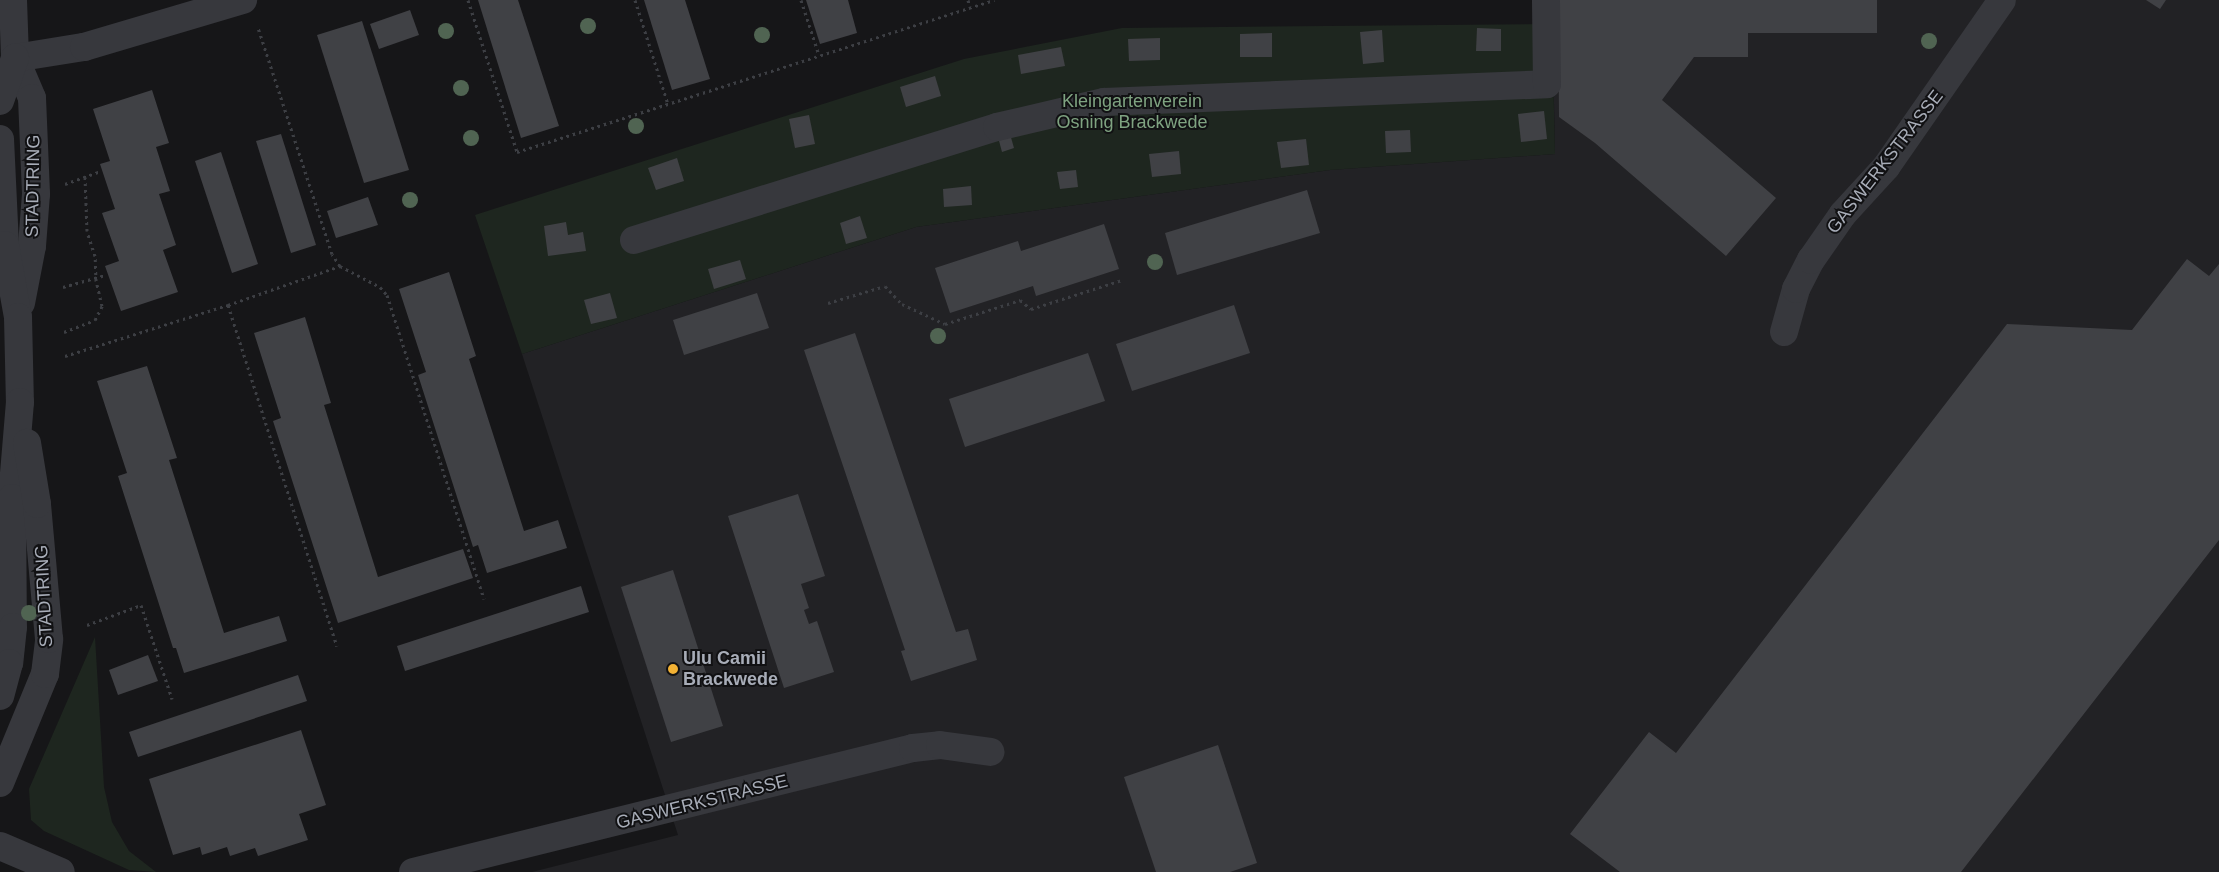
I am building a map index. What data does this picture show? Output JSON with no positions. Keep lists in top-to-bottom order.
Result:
{
  "streets": {
    "street": ["GASWERKSTRASSE", "STADTRING"]
  },
  "parks": ["Kleingartenverein Osning Brackwede"],
  "places": ["Ulu Camii Brackwede"]
}
